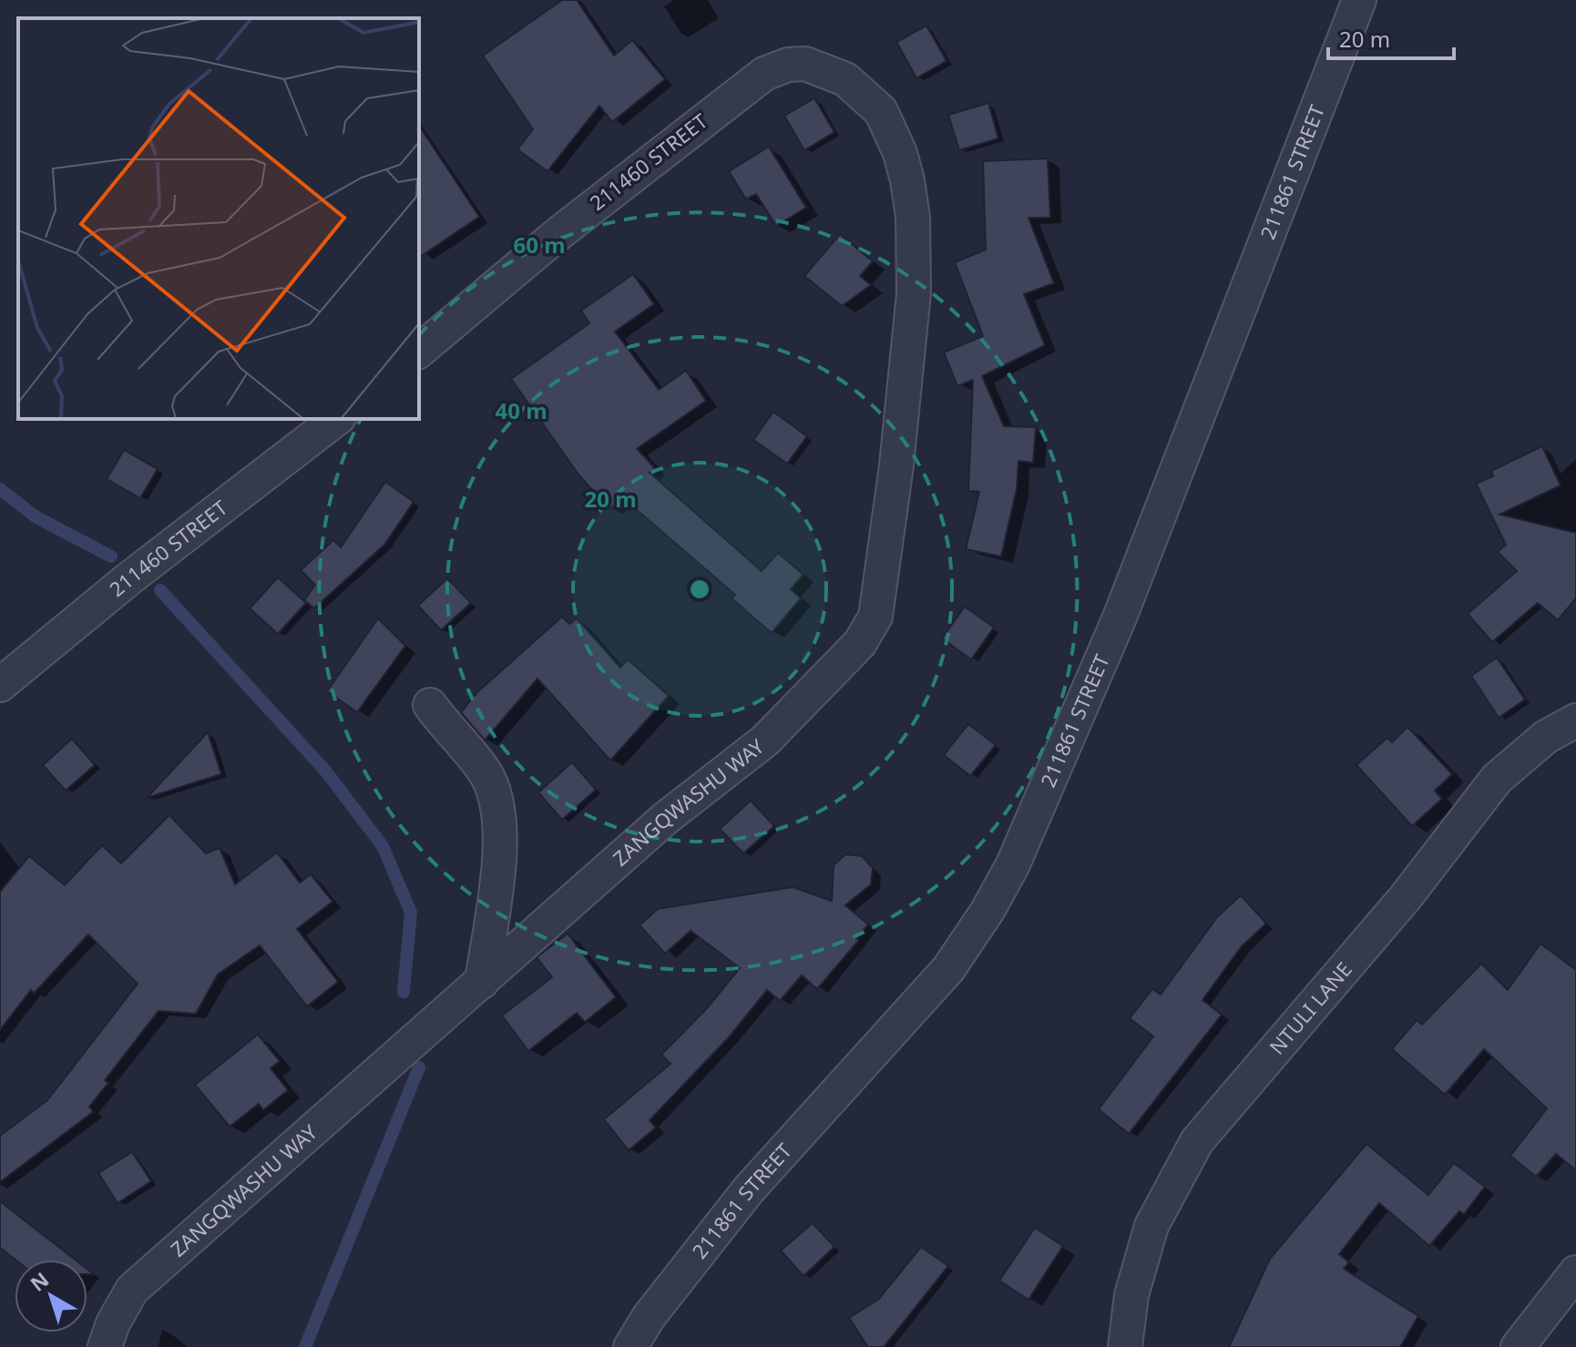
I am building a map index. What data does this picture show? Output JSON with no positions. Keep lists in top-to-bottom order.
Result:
{
  "streets": {
    "street": [
      "211460 STREET",
      "211861 STREET",
      "ZANGQWASHU WAY",
      "NTULI LANE"
    ]
  },
  "crossings": [
    ["211460 STREET", "ZANGQWASHU WAY"]
  ],
  "scale_bar": "20 m",
  "north": "top left",
  "rings": ["60 m", "40 m", "20 m"]
}
